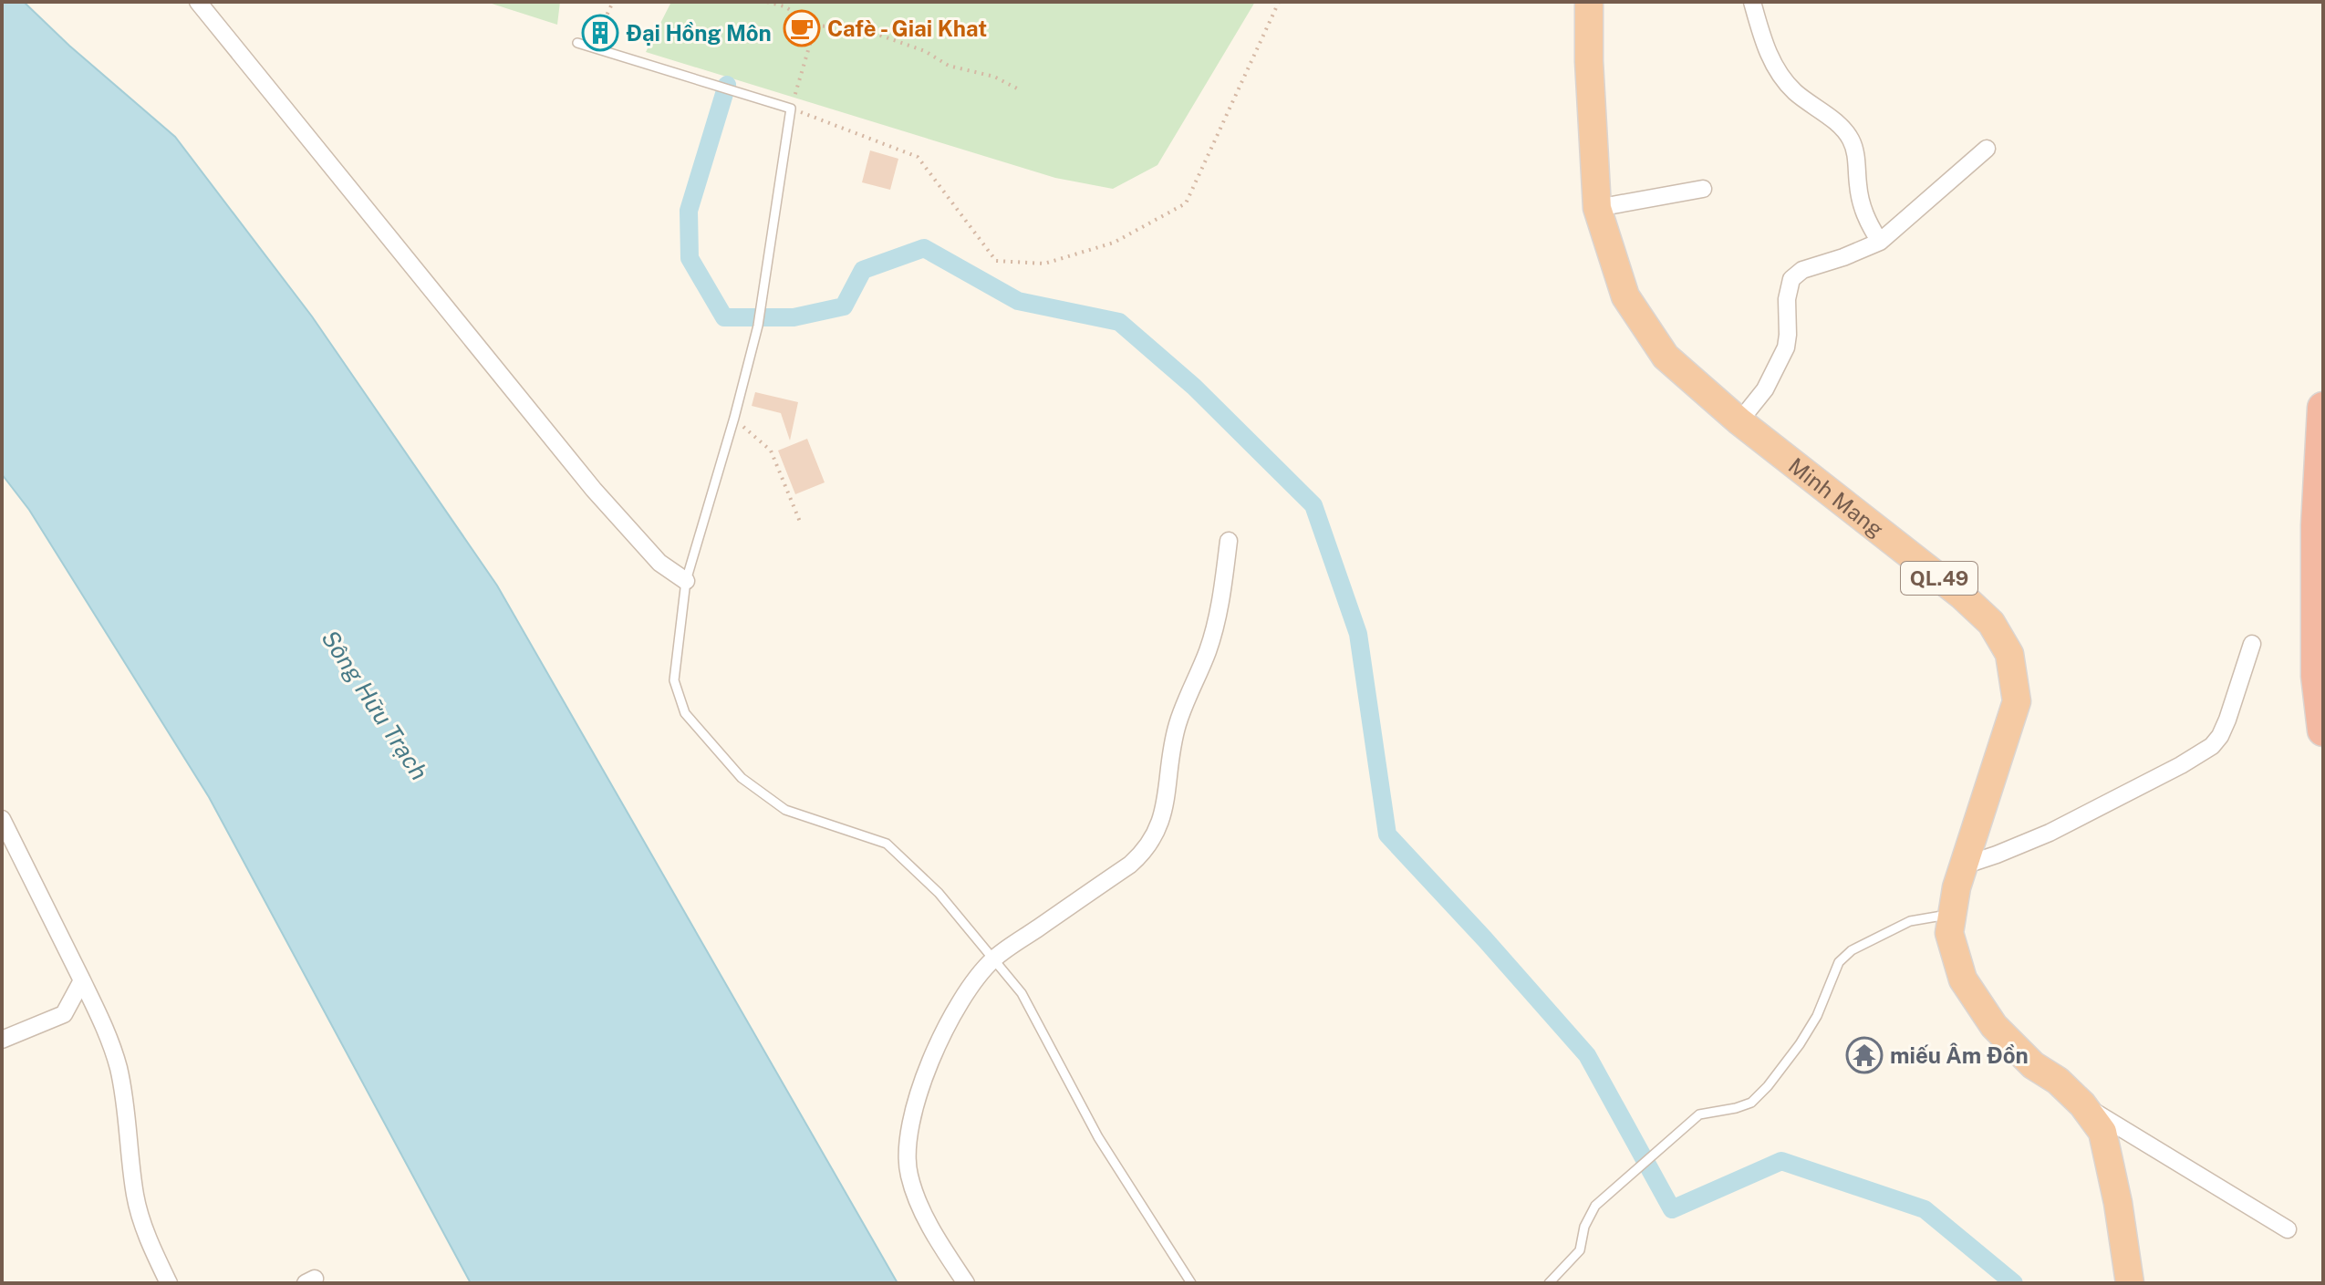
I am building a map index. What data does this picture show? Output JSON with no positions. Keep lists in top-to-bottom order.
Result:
{
  "streets": {
    "highway": ["Minh Mang", "QL.49"]
  },
  "water": ["Sông Hữu Trạch"],
  "places": {
    "cafe": ["Cafè - Giai Khat"],
    "building": ["Đại Hồng Môn"],
    "temple": ["miếu Âm Đồn"]
  }
}
